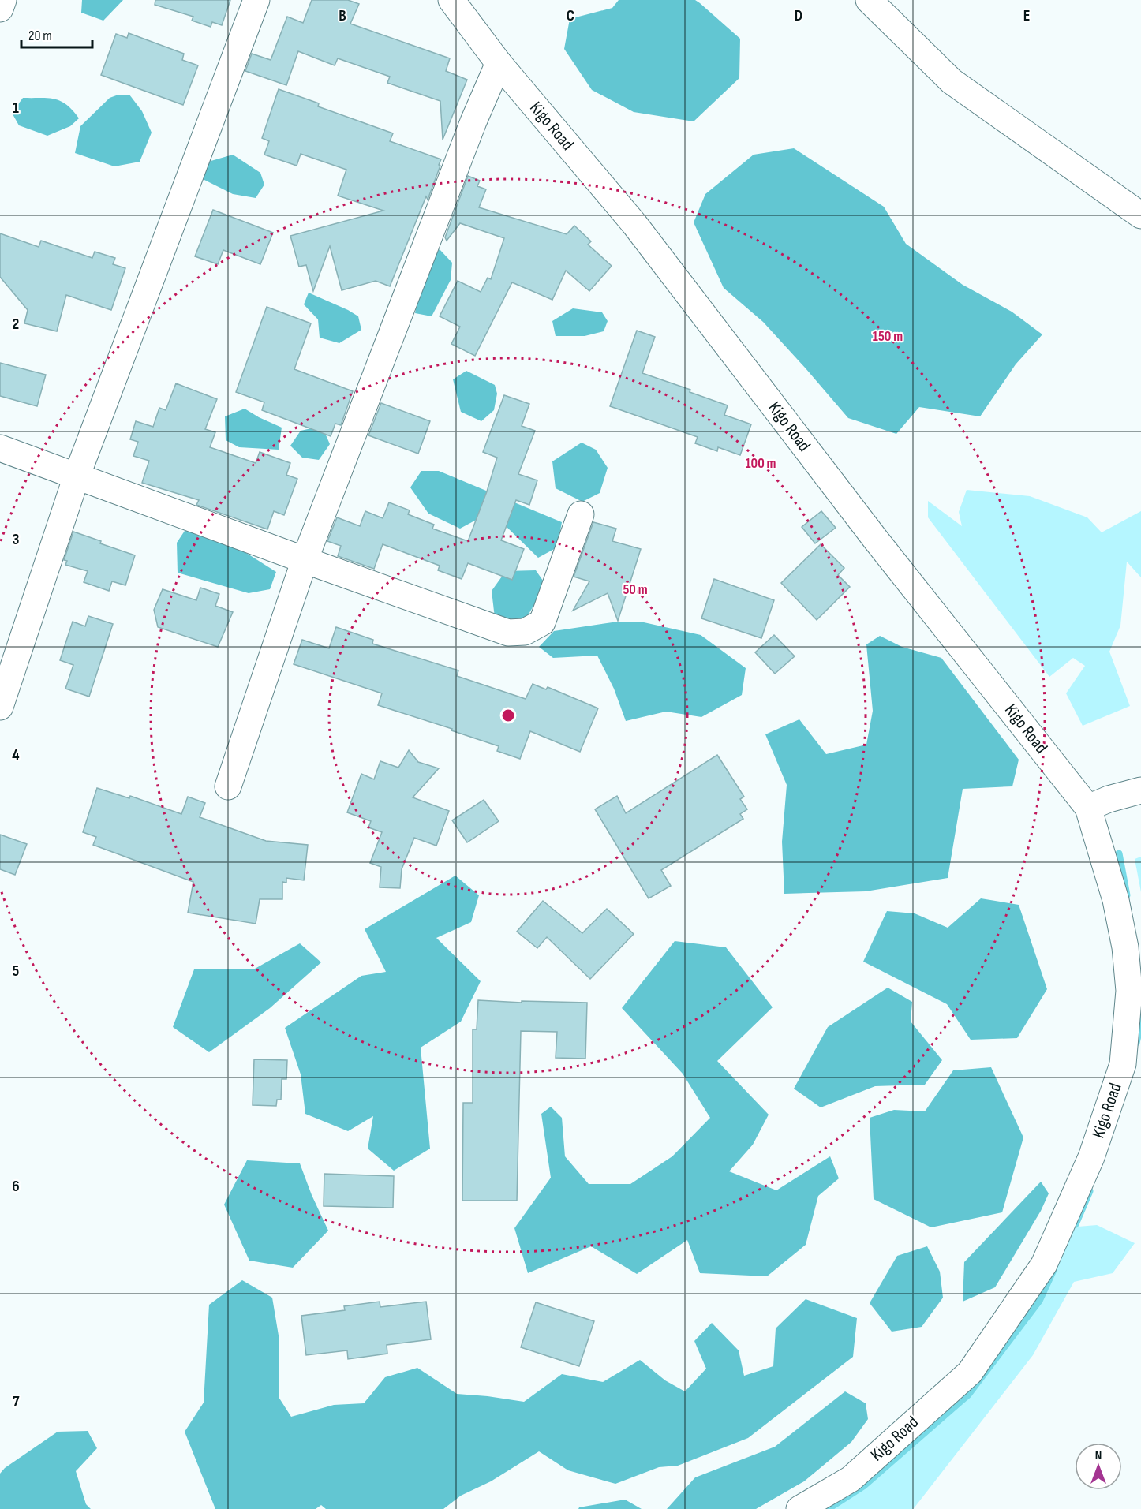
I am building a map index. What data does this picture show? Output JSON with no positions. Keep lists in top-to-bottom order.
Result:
{
  "streets": {
    "street": ["Kigo Road"]
  },
  "scale_bar": "20 m",
  "north": "top",
  "grid": {
    "columns": [
      "B",
      "C",
      "D",
      "E"
    ],
    "rows": [
      "1",
      "2",
      "3",
      "4",
      "5",
      "6",
      "7"
    ]
  },
  "rings": ["150 m", "100 m", "50 m"]
}
